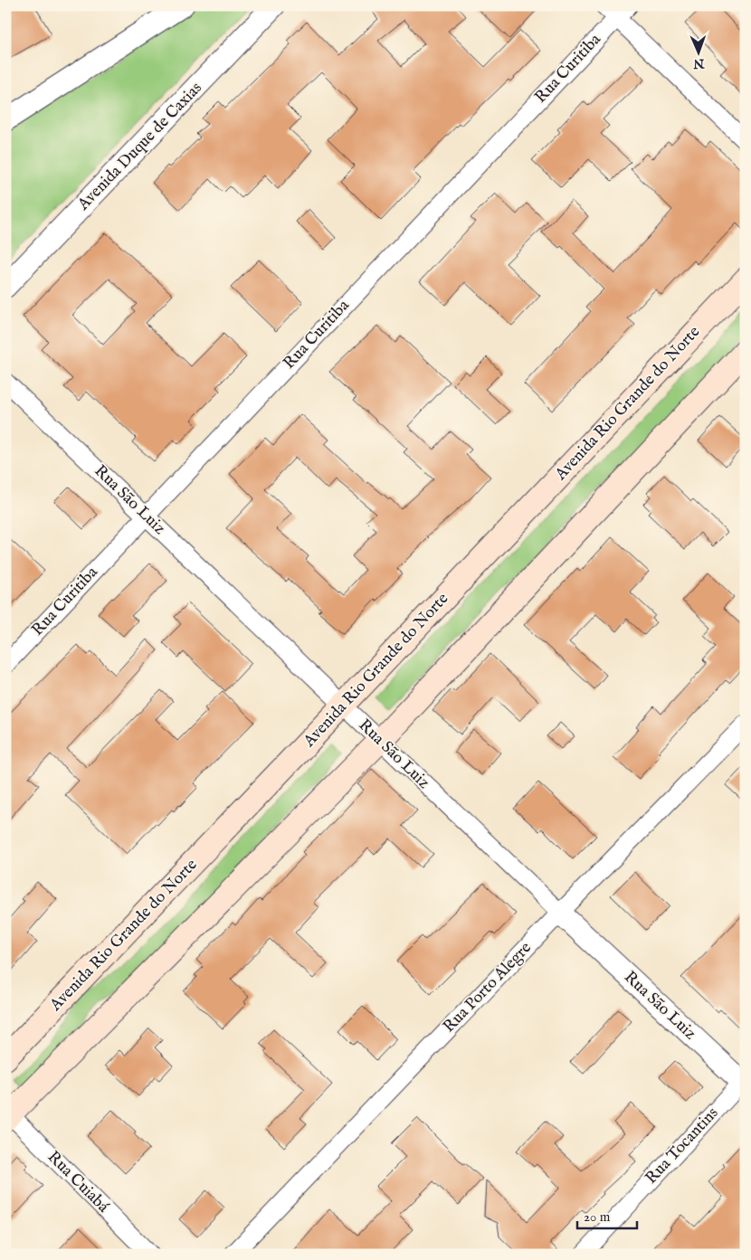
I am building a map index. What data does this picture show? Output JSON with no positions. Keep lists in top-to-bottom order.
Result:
{
  "streets": {
    "main road": ["Avenida Rio Grande do Norte"],
    "street": [
      "Rua Curitiba",
      "Avenida Duque de Caxias",
      "Rua São Luiz",
      "Rua Porto Alegre",
      "Rua Tocantins",
      "Rua Cuiabá"
    ]
  },
  "crossings": [
    ["Rua Curitiba", "Rua São Luiz"],
    ["Avenida Rio Grande do Norte", "Rua São Luiz"],
    ["Rua São Luiz", "Rua Porto Alegre"],
    ["Rua São Luiz", "Rua Tocantins"]
  ],
  "scale_bar": "20 m",
  "north": "bottom"
}
